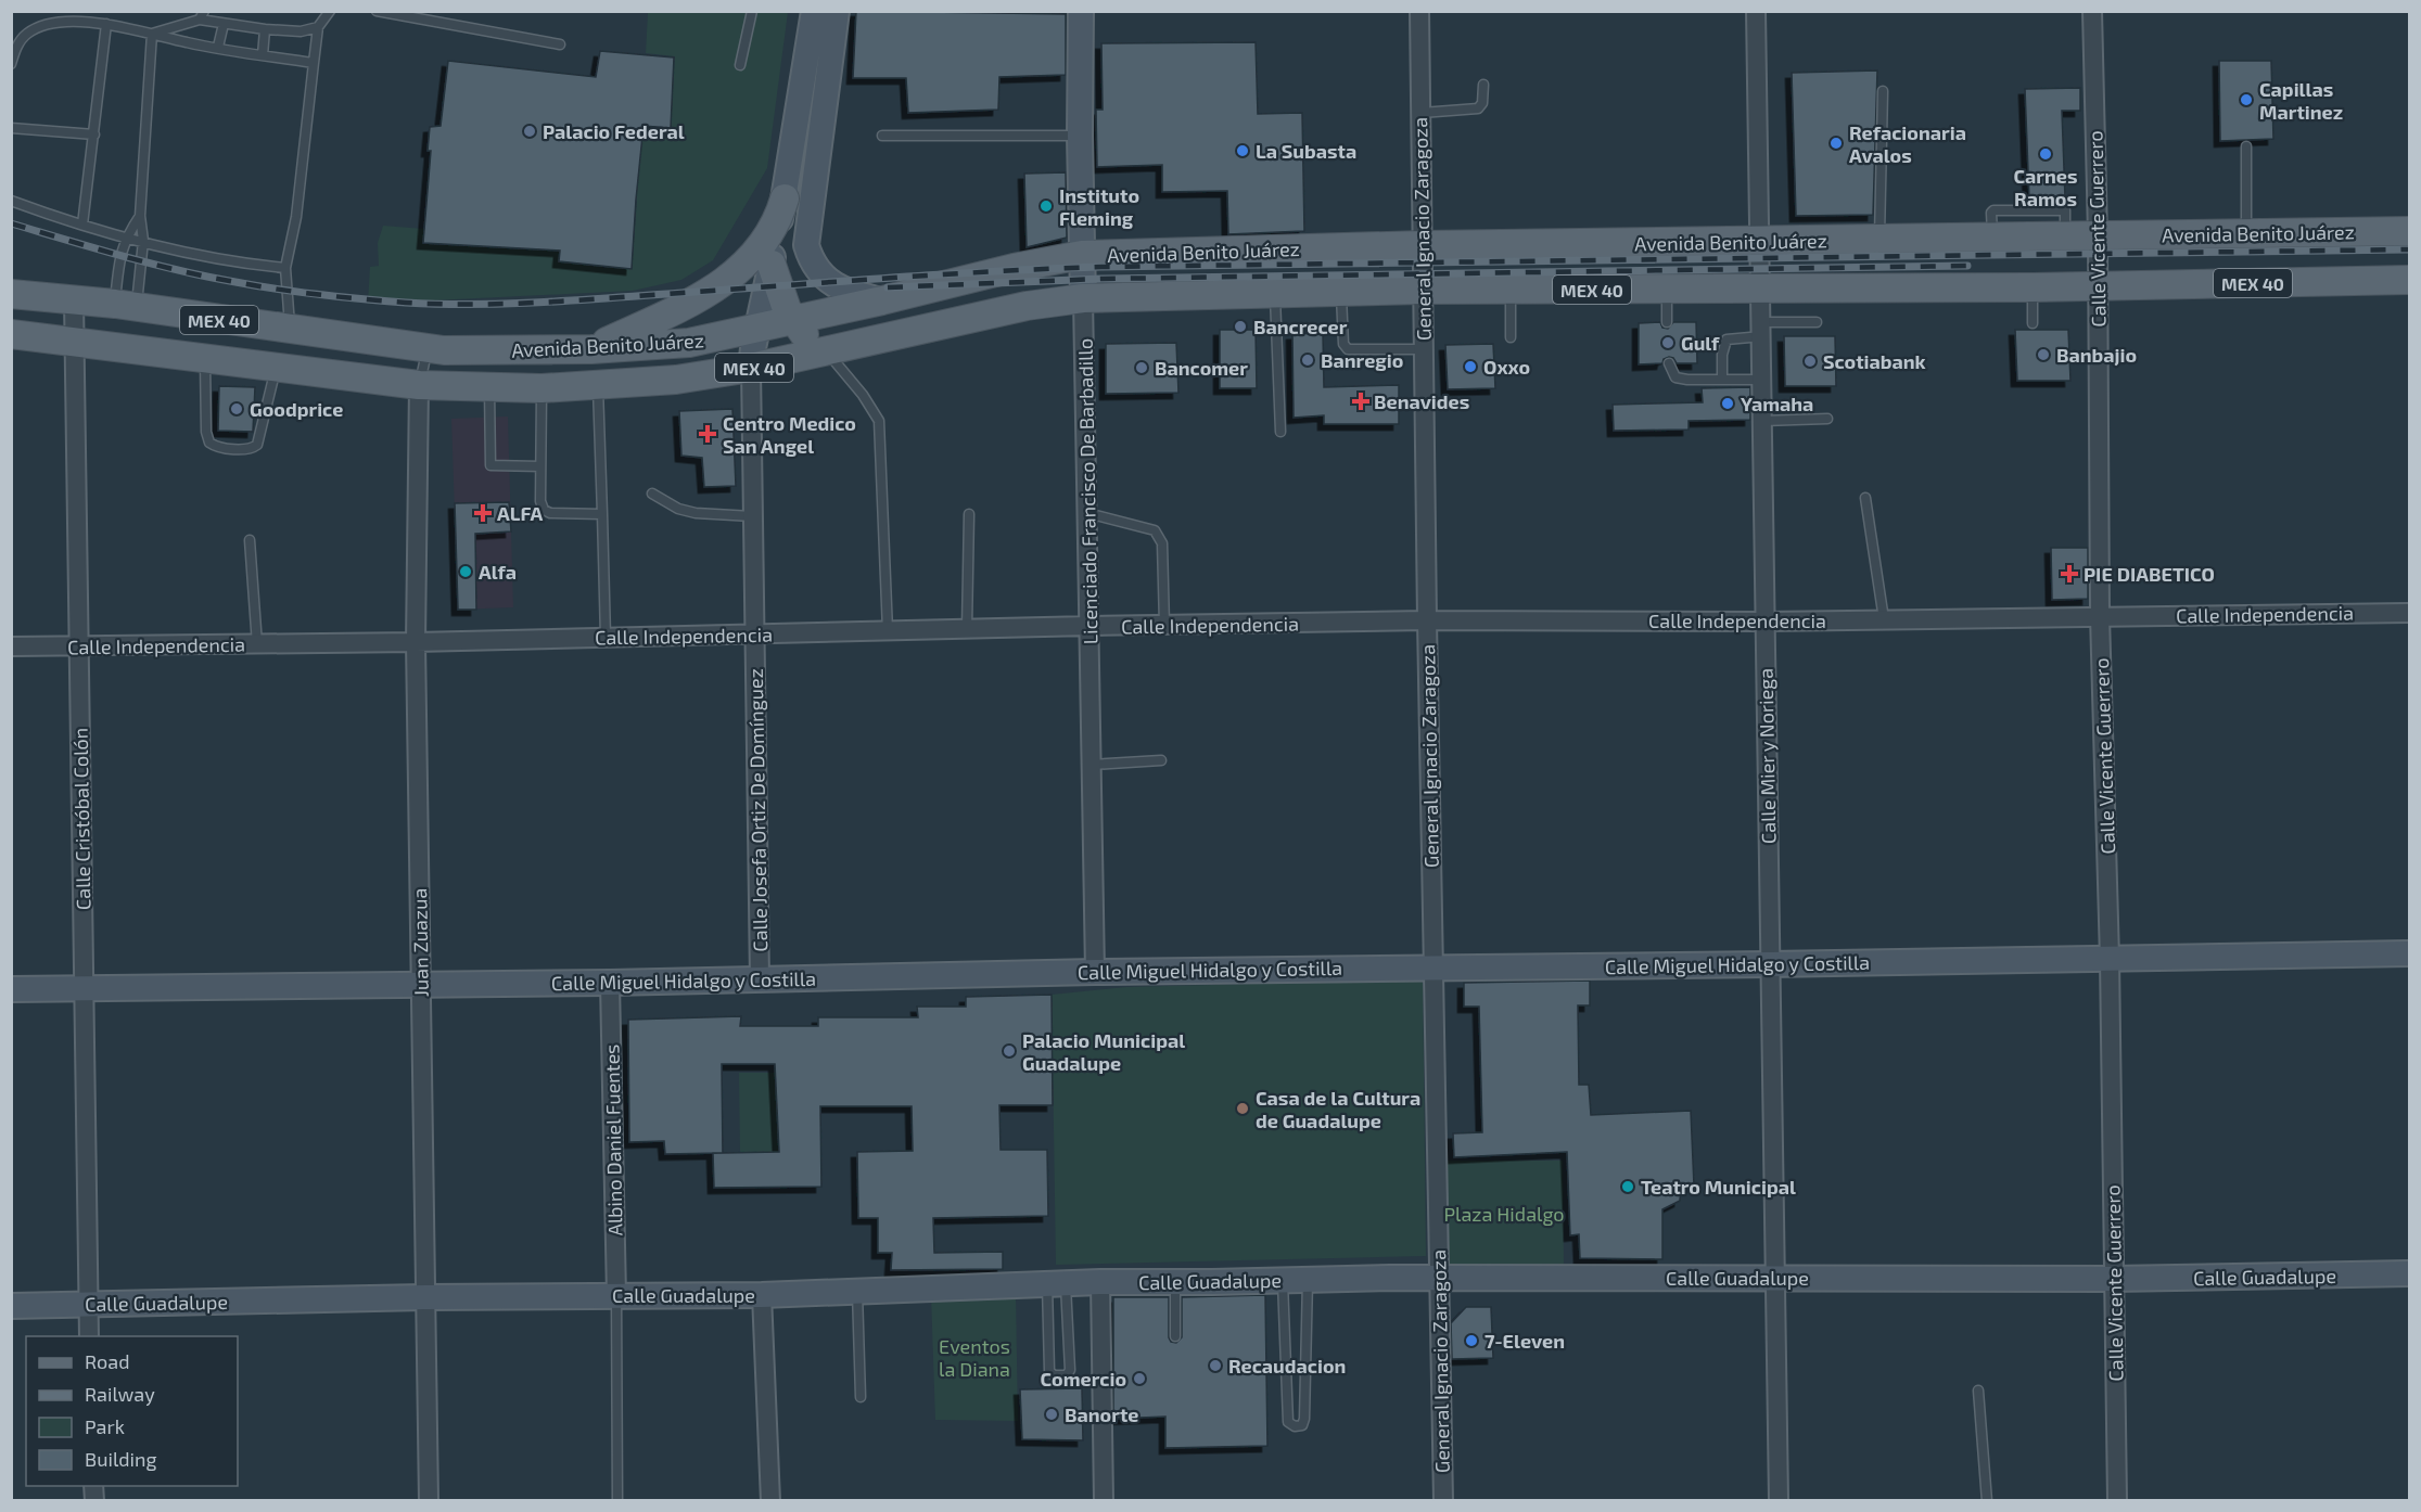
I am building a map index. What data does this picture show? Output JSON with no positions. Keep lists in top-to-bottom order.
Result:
{
  "streets": {
    "main road": ["Avenida Benito Juárez", "MEX 40"],
    "street": [
      "General Ignacio Zaragoza",
      "Calle Vicente Guerrero",
      "Licenciado Francisco De Barbadillo",
      "Calle Independencia",
      "Calle Mier y Noriega",
      "Calle Josefa Ortiz De Domínguez",
      "Calle Cristóbal Colón",
      "Juan Zuazua",
      "Calle Miguel Hidalgo y Costilla",
      "Albino Daniel Fuentes",
      "Calle Guadalupe"
    ]
  },
  "crossings": [
    ["General Ignacio Zaragoza", "Avenida Benito Juárez"],
    ["General Ignacio Zaragoza", "Calle Independencia"],
    ["General Ignacio Zaragoza", "Calle Miguel Hidalgo y Costilla"],
    ["General Ignacio Zaragoza", "Calle Guadalupe"],
    ["Calle Vicente Guerrero", "Avenida Benito Juárez"],
    ["Calle Vicente Guerrero", "Calle Independencia"],
    ["Calle Vicente Guerrero", "Calle Miguel Hidalgo y Costilla"],
    ["Calle Vicente Guerrero", "Calle Guadalupe"],
    ["Avenida Benito Juárez", "Licenciado Francisco De Barbadillo"],
    ["Avenida Benito Juárez", "Calle Mier y Noriega"],
    ["Avenida Benito Juárez", "Calle Josefa Ortiz De Domínguez"],
    ["Avenida Benito Juárez", "Calle Cristóbal Colón"],
    ["Avenida Benito Juárez", "Juan Zuazua"],
    ["Licenciado Francisco De Barbadillo", "Calle Independencia"],
    ["Licenciado Francisco De Barbadillo", "Calle Miguel Hidalgo y Costilla"],
    ["Calle Independencia", "Calle Mier y Noriega"],
    ["Calle Independencia", "Calle Josefa Ortiz De Domínguez"],
    ["Calle Independencia", "Calle Cristóbal Colón"],
    ["Calle Independencia", "Juan Zuazua"],
    ["Calle Mier y Noriega", "Calle Miguel Hidalgo y Costilla"],
    ["Calle Mier y Noriega", "Calle Guadalupe"],
    ["Calle Josefa Ortiz De Domínguez", "Calle Miguel Hidalgo y Costilla"],
    ["Calle Cristóbal Colón", "Calle Miguel Hidalgo y Costilla"],
    ["Calle Cristóbal Colón", "Calle Guadalupe"],
    ["Juan Zuazua", "Calle Miguel Hidalgo y Costilla"],
    ["Juan Zuazua", "Calle Guadalupe"],
    ["Calle Miguel Hidalgo y Costilla", "Albino Daniel Fuentes"],
    ["Albino Daniel Fuentes", "Calle Guadalupe"]
  ],
  "parks": ["Plaza Hidalgo", "Eventos la Diana"],
  "places": {
    "other": [
      "Capillas Martinez",
      "Palacio Federal",
      "Refacionaria Avalos",
      "La Subasta",
      "Carnes Ramos",
      "Instituto Fleming",
      "Bancrecer",
      "Gulf",
      "Banbajio",
      "Banregio",
      "Scotiabank",
      "Oxxo",
      "Bancomer",
      "Yamaha",
      "Goodprice",
      "Alfa",
      "Palacio Municipal Guadalupe",
      "Casa de la Cultura de Guadalupe",
      "Teatro Municipal",
      "7-Eleven",
      "Recaudacion",
      "Comercio",
      "Banorte"
    ],
    "health": [
      "Benavides",
      "Centro Medico San Angel",
      "ALFA",
      "PIE DIABETICO"
    ]
  },
  "legend": [
    "Road",
    "Railway",
    "Park",
    "Building"
  ]
}
